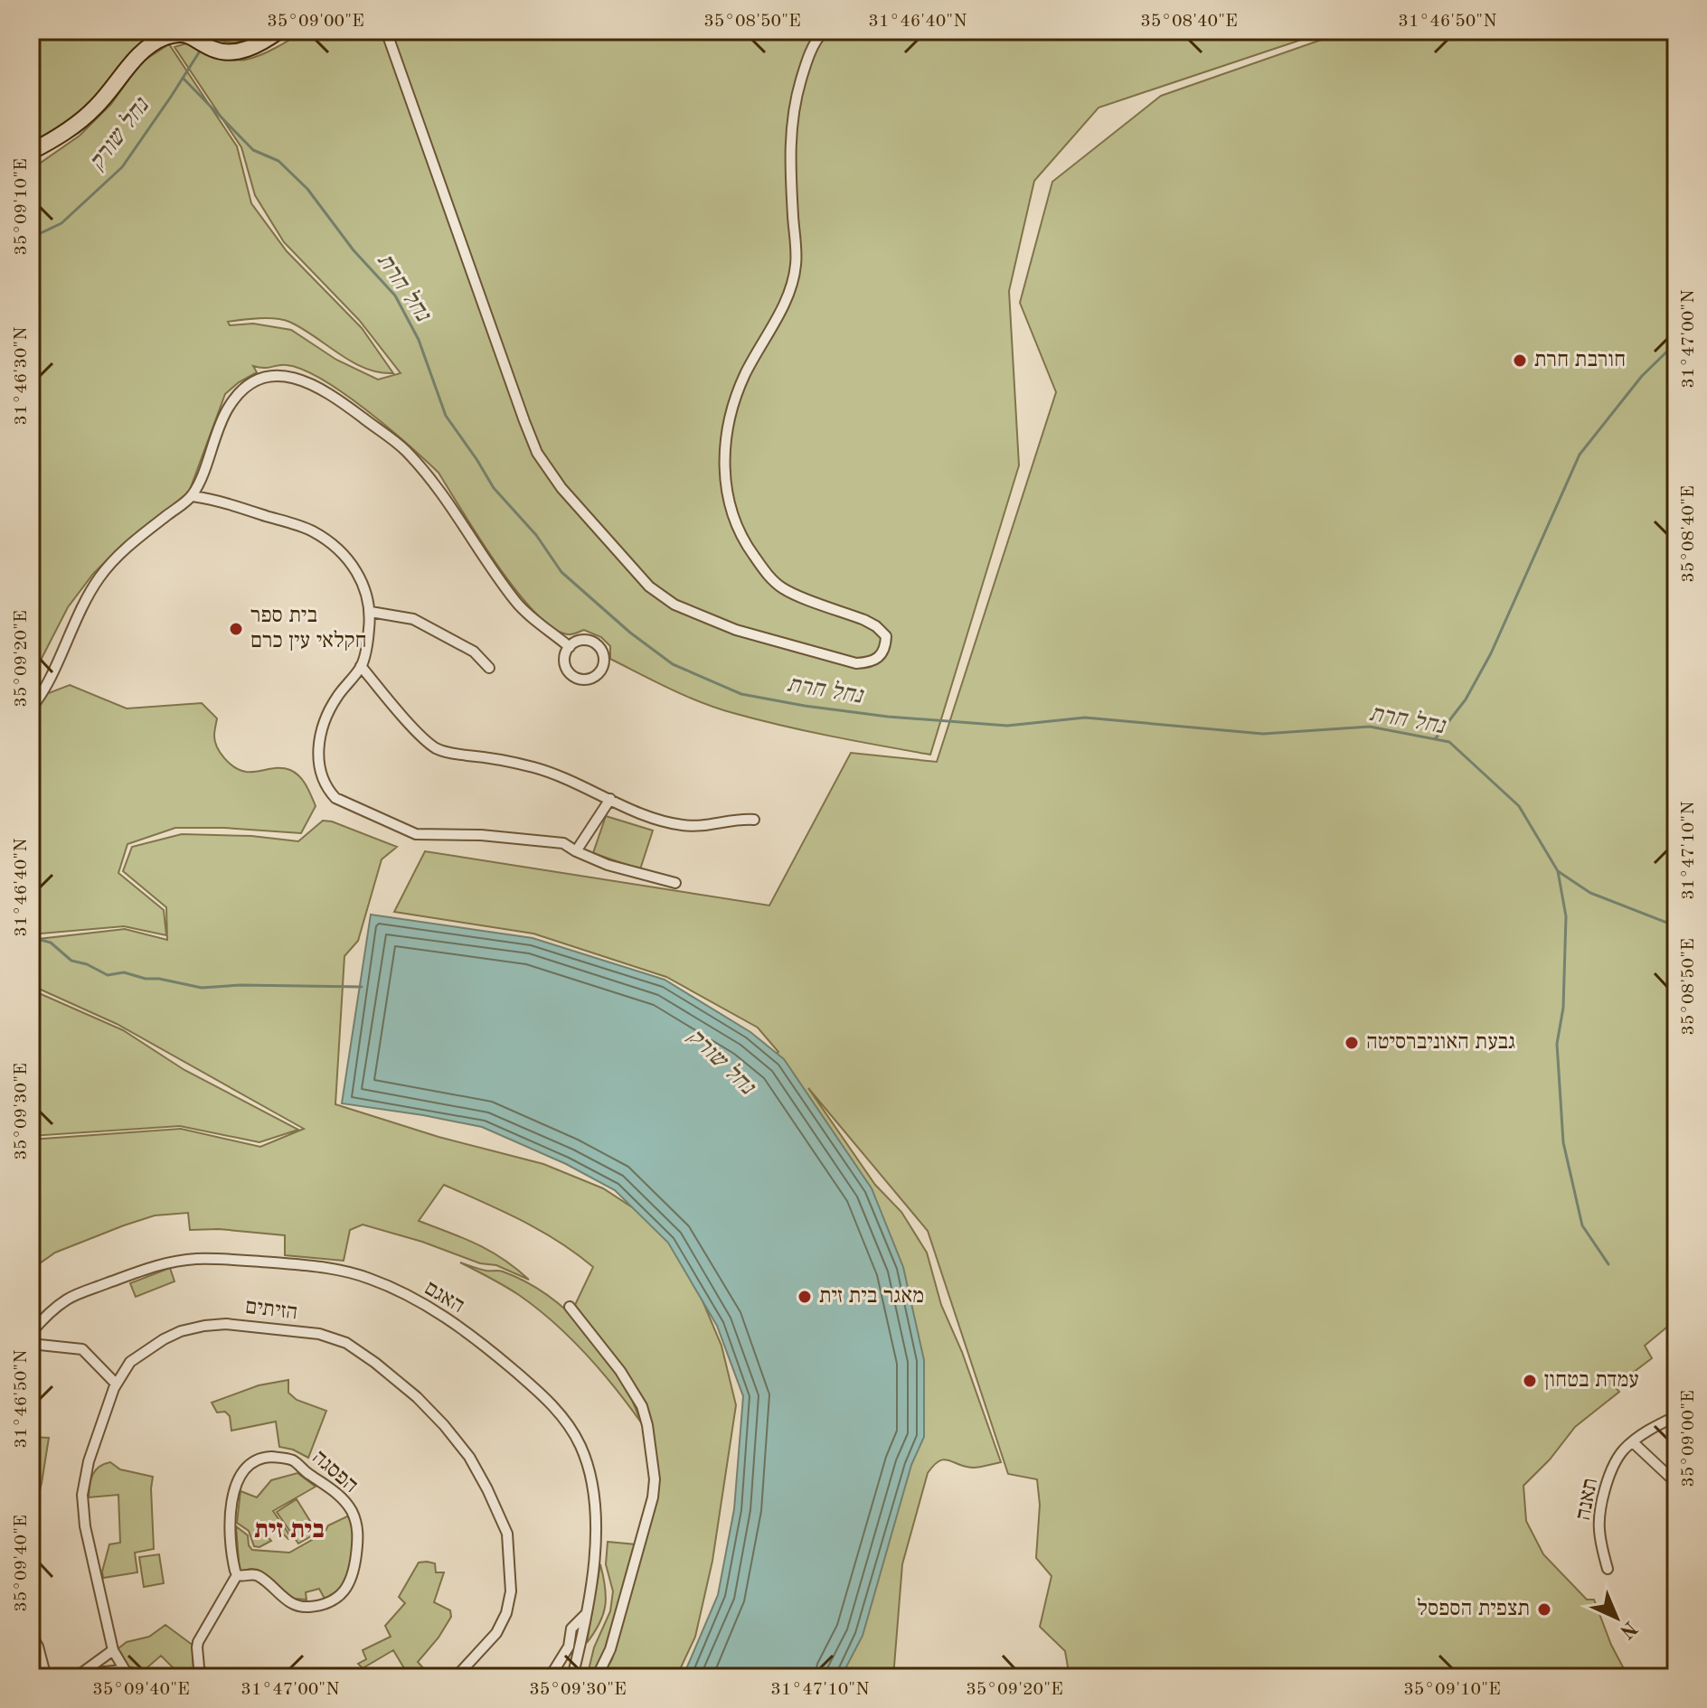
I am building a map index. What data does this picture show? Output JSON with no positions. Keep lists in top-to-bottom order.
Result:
{
  "streets": {
    "street": [
      "האגם",
      "הזיתים",
      "הפסגה",
      "תאנה"
    ]
  },
  "districts": ["בית זית"],
  "water": ["נחל שורק", "נחל חרת"],
  "places": [
    "חורבת חרת",
    "בית ספר חקלאי עין כרם",
    "גבעת האוניברסיטה",
    "מאגר בית זית",
    "עמדת בטחון",
    "תצפית הספסל"
  ],
  "north": "bottom right",
  "coordinates": [
    "35°09'00\"E",
    "35°08'50\"E",
    "31°46'40\"N",
    "35°08'40\"E",
    "31°46'50\"N",
    "35°09'10\"E",
    "31°47'00\"N",
    "31°46'30\"N",
    "35°09'20\"E",
    "31°47'10\"N",
    "35°09'30\"E",
    "35°09'40\"E"
  ]
}
